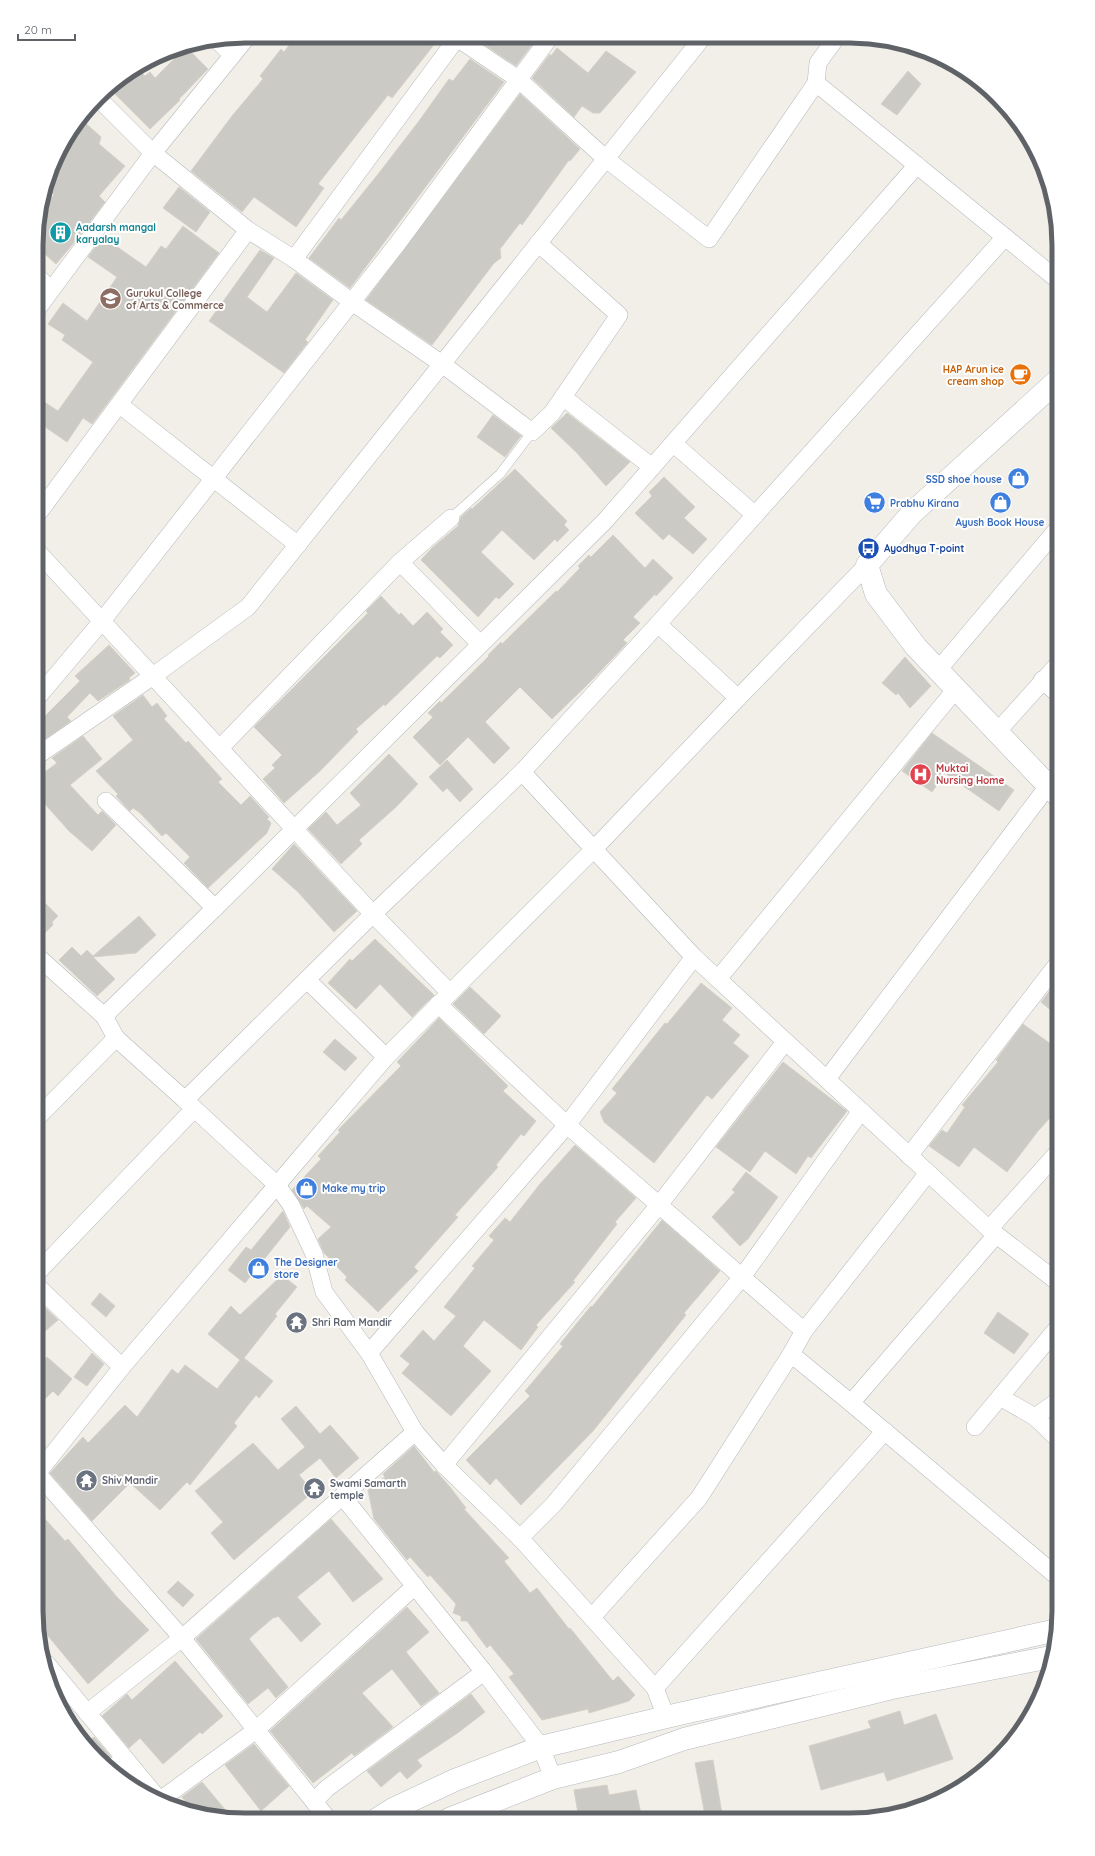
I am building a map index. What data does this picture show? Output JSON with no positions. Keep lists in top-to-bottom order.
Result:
{
  "places": {
    "building": ["Aadarsh mangal karyalay"],
    "school or university": ["Gurukul College of Arts & Commerce"],
    "cafe": ["HAP Arun ice cream shop"],
    "shop": [
      "SSD shoe house",
      "Ayush Book House",
      "Make my trip",
      "The Designer store"
    ],
    "supermarket": ["Prabhu Kirana"],
    "bus stop": ["Ayodhya T-point"],
    "hospital": ["Muktai Nursing Home"],
    "temple": ["Shri Ram Mandir", "Shiv Mandir", "Swami Samarth temple"]
  },
  "scale_bar": "20 m"
}
